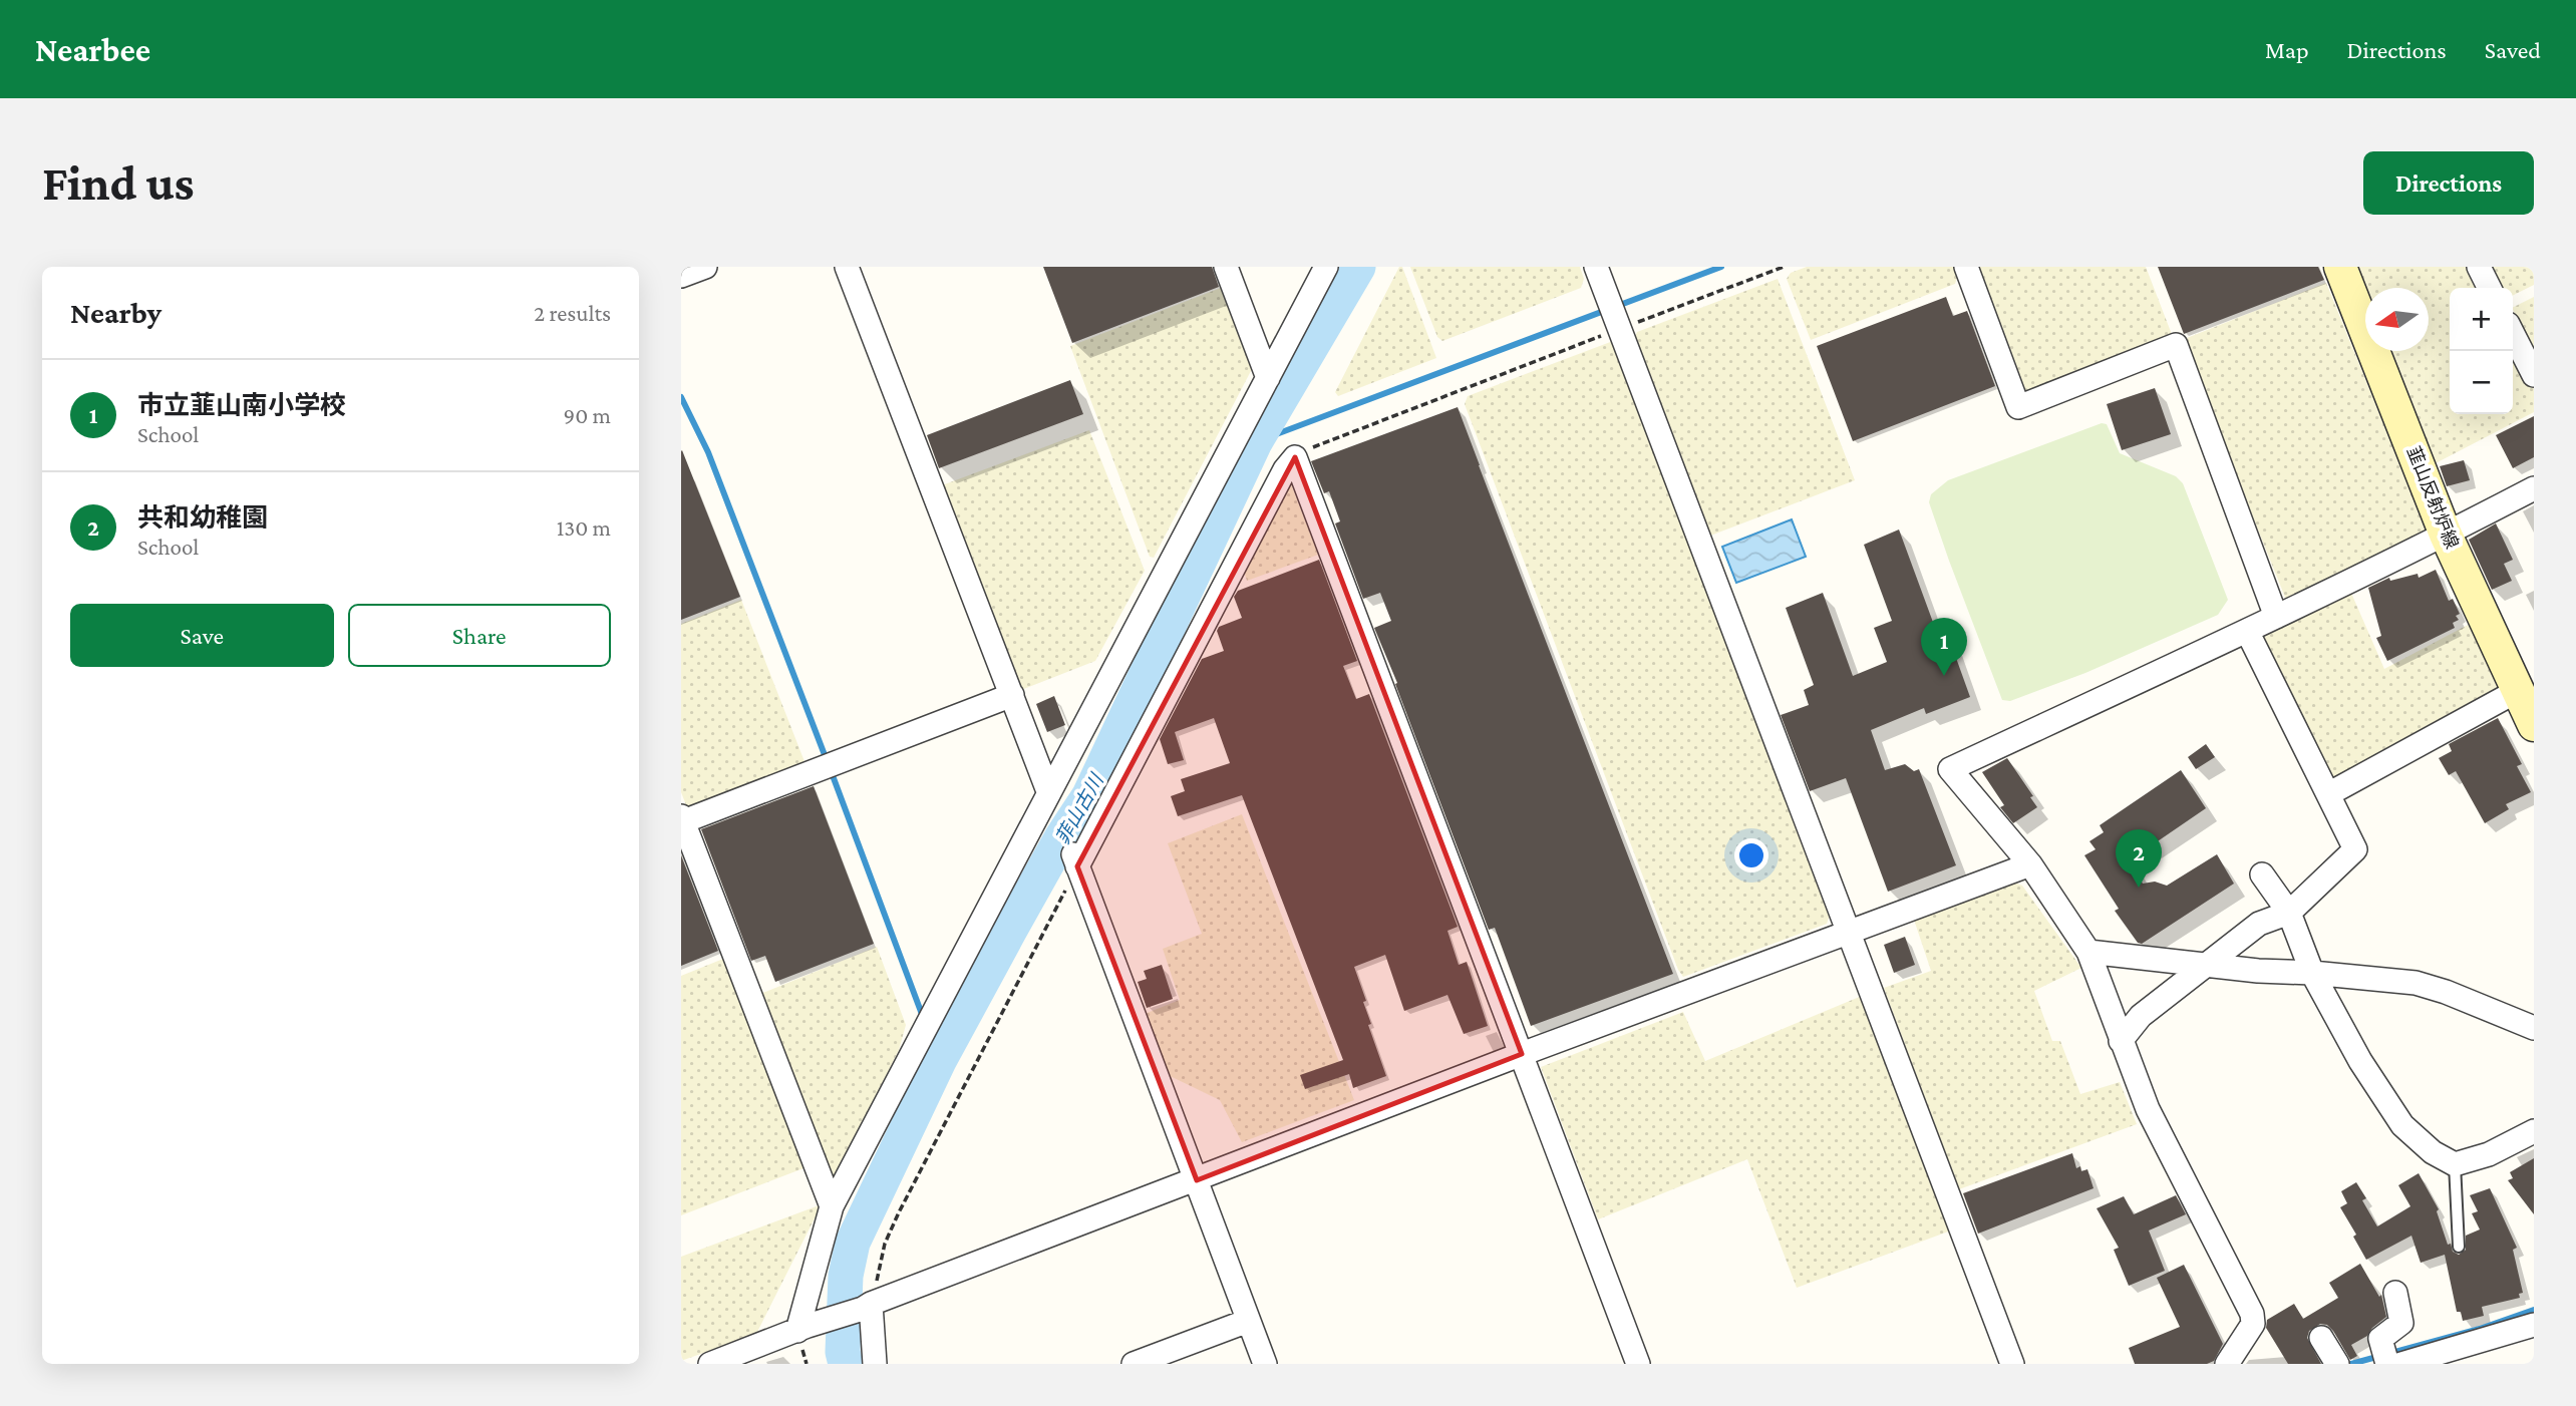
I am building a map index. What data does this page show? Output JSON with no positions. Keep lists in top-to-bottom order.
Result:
{
  "streets": {
    "main road": ["韮山反射炉線"]
  },
  "water": ["菲山古川"],
  "north": "left",
  "page": {
    "header": "Nearbee",
    "nav": ["Map", "Directions", "Saved"],
    "buttons": [
      "Directions",
      ["Save", "Share"]
    ],
    "title": "Find us",
    "heading": ["Nearby", "2 results"],
    "map_buttons": ["+", "−"],
    "list": [
      {
        "mark": "1",
        "name": "市立韮山南小学校",
        "note": "School",
        "value": "90 m"
      },
      {
        "mark": "2",
        "name": "共和幼稚園",
        "note": "School",
        "value": "130 m"
      }
    ],
    "pins": ["1", "2"]
  }
}
